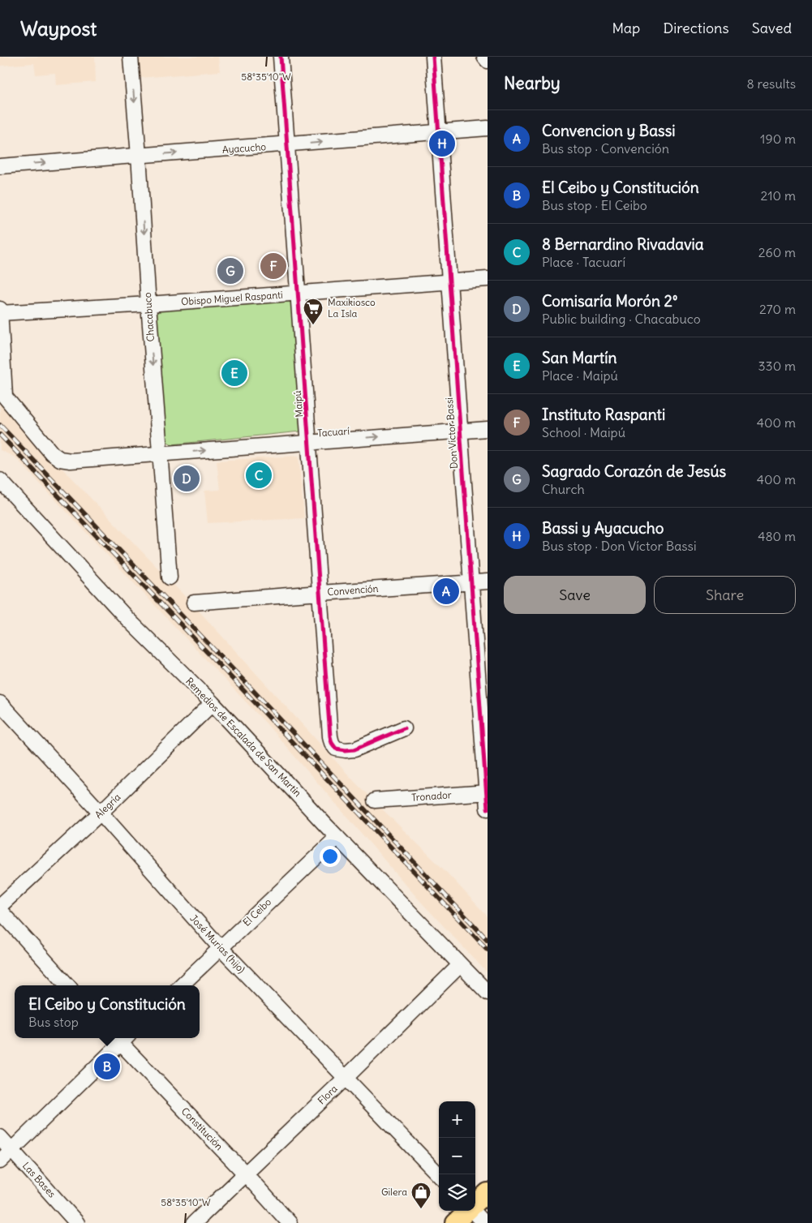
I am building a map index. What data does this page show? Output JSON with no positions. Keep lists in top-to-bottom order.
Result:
{
  "streets": {
    "street": [
      "Ayacucho",
      "Obispo Miguel Raspanti",
      "Chacabuco",
      "Maipú",
      "Tacuarí",
      "Don Víctor Bassi",
      "Convención",
      "Remedios de Escalada de San Martín",
      "Tronador",
      "Alegría",
      "El Ceibo",
      "José Murias (hijo)",
      "Flora",
      "Constitución",
      "Las Bases"
    ]
  },
  "crossings": [
    ["Ayacucho", "Chacabuco"],
    ["Ayacucho", "Maipú"],
    ["Ayacucho", "Don Víctor Bassi"],
    ["Obispo Miguel Raspanti", "Chacabuco"],
    ["Obispo Miguel Raspanti", "Maipú"],
    ["Obispo Miguel Raspanti", "Don Víctor Bassi"],
    ["Chacabuco", "Tacuarí"],
    ["Maipú", "Tacuarí"],
    ["Maipú", "Convención"],
    ["Tacuarí", "Don Víctor Bassi"],
    ["Don Víctor Bassi", "Convención"],
    ["Don Víctor Bassi", "Tronador"],
    ["Remedios de Escalada de San Martín", "Alegría"],
    ["Remedios de Escalada de San Martín", "El Ceibo"],
    ["Remedios de Escalada de San Martín", "Flora"],
    ["Alegría", "José Murias (hijo)"],
    ["El Ceibo", "José Murias (hijo)"],
    ["José Murias (hijo)", "Flora"],
    ["Flora", "Constitución"]
  ],
  "one_way": ["Ayacucho", "Chacabuco", "Tacuarí"],
  "places": {
    "supermarket": ["Maxikiosco La Isla"],
    "shop": ["Gilera"]
  },
  "page": {
    "header": "Waypost",
    "nav": ["Map", "Directions", "Saved"],
    "heading": ["Nearby", "8 results"],
    "list": [
      {
        "mark": "A",
        "name": "Convencion y Bassi",
        "note": "Bus stop · Convención",
        "value": "190 m"
      },
      {
        "mark": "B",
        "name": "El Ceibo y Constitución",
        "note": "Bus stop · El Ceibo",
        "value": "210 m"
      },
      {
        "mark": "C",
        "name": "8 Bernardino Rivadavia",
        "note": "Place · Tacuarí",
        "value": "260 m"
      },
      {
        "mark": "D",
        "name": "Comisaría Morón 2°",
        "note": "Public building · Chacabuco",
        "value": "270 m"
      },
      {
        "mark": "E",
        "name": "San Martín",
        "note": "Place · Maipú",
        "value": "330 m"
      },
      {
        "mark": "F",
        "name": "Instituto Raspanti",
        "note": "School · Maipú",
        "value": "400 m"
      },
      {
        "mark": "G",
        "name": "Sagrado Corazón de Jesús",
        "note": "Church",
        "value": "400 m"
      },
      {
        "mark": "H",
        "name": "Bassi y Ayacucho",
        "note": "Bus stop · Don Víctor Bassi",
        "value": "480 m"
      }
    ],
    "pins": [
      "H",
      "F",
      "G",
      "E",
      "C",
      "D",
      "A",
      "B"
    ],
    "buttons": ["Save", "Share"],
    "popup": ["El Ceibo y Constitución", "Bus stop"],
    "map_buttons": ["+", "−"]
  },
  "coordinates": ["58°35'10\"W"]
}
